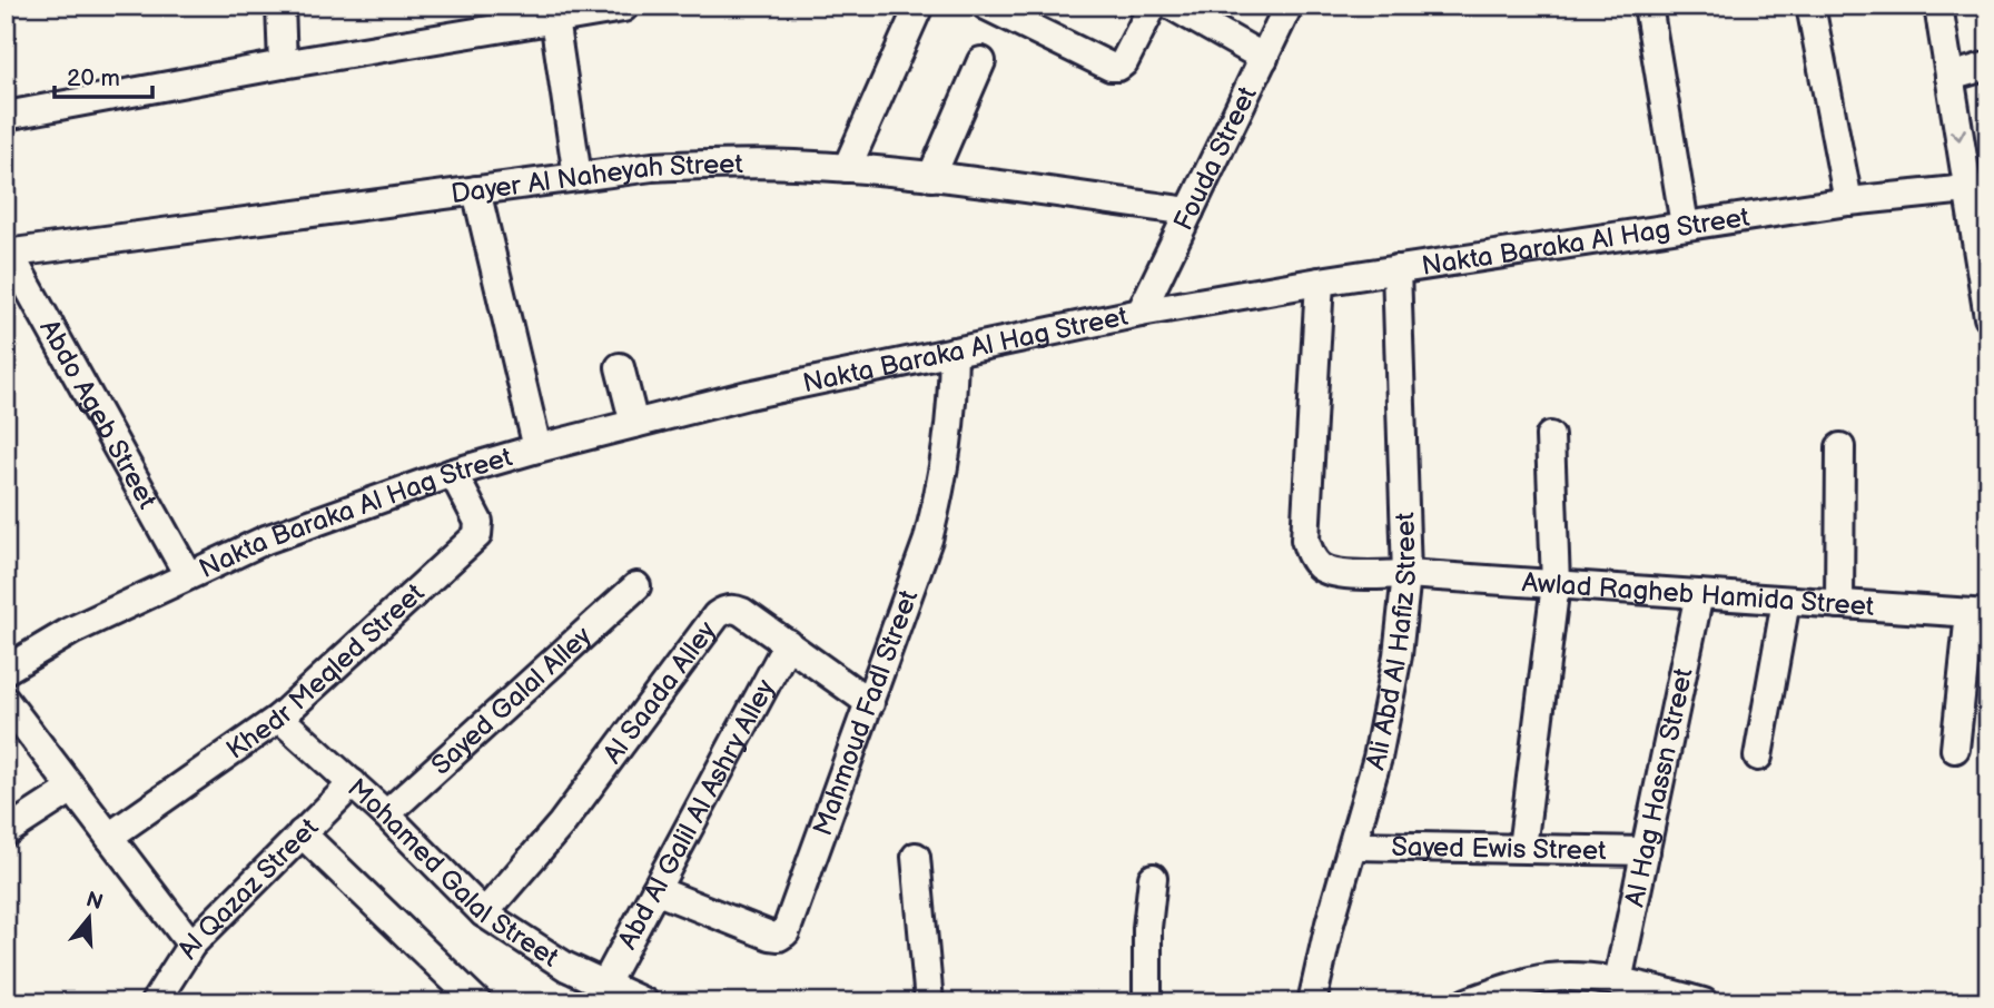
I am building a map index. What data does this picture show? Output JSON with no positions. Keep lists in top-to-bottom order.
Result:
{
  "streets": {
    "street": [
      "Fouda Street",
      "Dayer Al Naheyah Street",
      "Nakta Baraka Al Hag Street",
      "Abdo Ageb Street",
      "Awlad Ragheb Hamida Street",
      "Ali Abd Al Hafiz Street",
      "Khedr Meqled Street",
      "Al Saada Alley",
      "Sayed Galal Alley",
      "Mahmoud Fadl Street",
      "Al Hag Hassn Street",
      "Abd Al Galil Al Ashry Alley",
      "Sayed Ewis Street",
      "Mohamed Galal Street",
      "Al Qazaz Street"
    ]
  },
  "crossings": [
    ["Fouda Street", "Dayer Al Naheyah Street"],
    ["Fouda Street", "Nakta Baraka Al Hag Street"],
    ["Dayer Al Naheyah Street", "Abdo Ageb Street"],
    ["Nakta Baraka Al Hag Street", "Abdo Ageb Street"],
    ["Nakta Baraka Al Hag Street", "Awlad Ragheb Hamida Street"],
    ["Nakta Baraka Al Hag Street", "Ali Abd Al Hafiz Street"],
    ["Nakta Baraka Al Hag Street", "Khedr Meqled Street"],
    ["Nakta Baraka Al Hag Street", "Mahmoud Fadl Street"],
    ["Awlad Ragheb Hamida Street", "Ali Abd Al Hafiz Street"],
    ["Awlad Ragheb Hamida Street", "Al Hag Hassn Street"],
    ["Ali Abd Al Hafiz Street", "Sayed Ewis Street"],
    ["Khedr Meqled Street", "Mohamed Galal Street"],
    ["Al Saada Alley", "Mahmoud Fadl Street"],
    ["Al Saada Alley", "Abd Al Galil Al Ashry Alley"],
    ["Al Saada Alley", "Mohamed Galal Street"],
    ["Sayed Galal Alley", "Mohamed Galal Street"],
    ["Mahmoud Fadl Street", "Abd Al Galil Al Ashry Alley"],
    ["Al Hag Hassn Street", "Sayed Ewis Street"],
    ["Abd Al Galil Al Ashry Alley", "Mohamed Galal Street"],
    ["Mohamed Galal Street", "Al Qazaz Street"]
  ],
  "scale_bar": "20 m",
  "north": "top"
}
